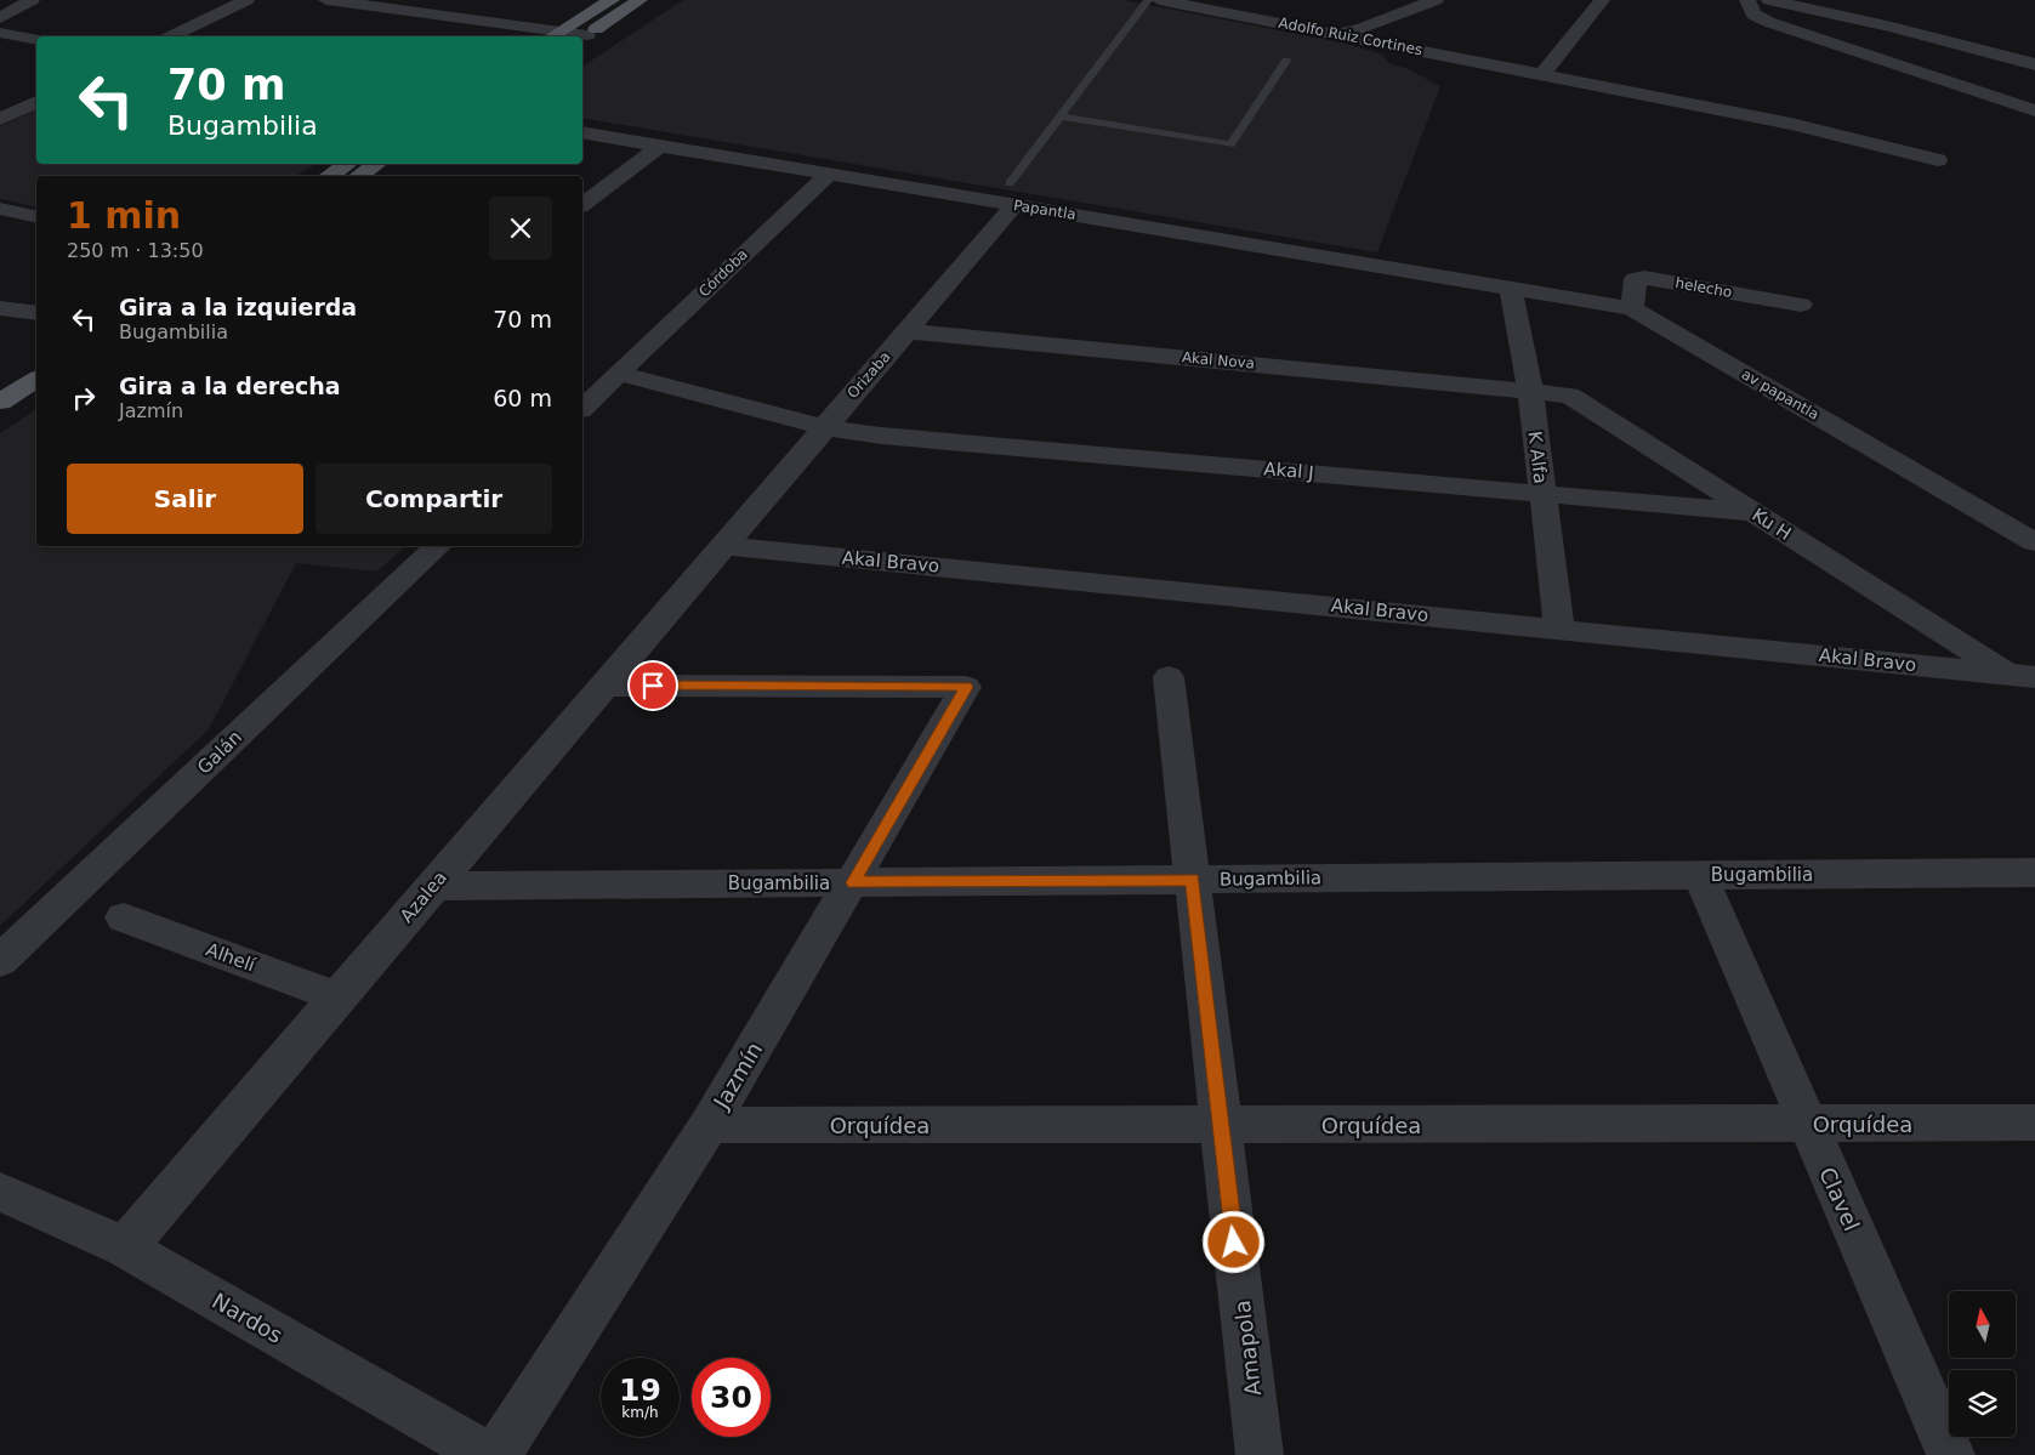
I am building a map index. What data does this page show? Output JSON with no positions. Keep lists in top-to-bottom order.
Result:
{
  "streets": {
    "street": [
      "Adolfo Ruiz Cortines",
      "Papantla",
      "Córdoba",
      "helecho",
      "Akal Nova",
      "Orizaba",
      "av papantla",
      "K Alfa",
      "Akal J",
      "Ku H",
      "Akal Bravo",
      "Galán",
      "Bugambilia",
      "Azalea",
      "Alhelí",
      "Jazmín",
      "Orquídea",
      "Clavel",
      "Nardos",
      "Amapola"
    ]
  },
  "crossings": [
    ["Papantla", "Córdoba"],
    ["Papantla", "Orizaba"],
    ["Papantla", "av papantla"],
    ["Papantla", "K Alfa"],
    ["Córdoba", "Akal J"],
    ["helecho", "av papantla"],
    ["Akal Nova", "Orizaba"],
    ["Akal Nova", "K Alfa"],
    ["Akal Nova", "Ku H"],
    ["Orizaba", "Akal J"],
    ["Orizaba", "Akal Bravo"],
    ["Orizaba", "Azalea"],
    ["av papantla", "K Alfa"],
    ["K Alfa", "Akal J"],
    ["K Alfa", "Ku H"],
    ["K Alfa", "Akal Bravo"],
    ["Akal J", "Ku H"],
    ["Ku H", "Akal Bravo"],
    ["Akal Bravo", "Azalea"],
    ["Bugambilia", "Azalea"],
    ["Bugambilia", "Jazmín"],
    ["Bugambilia", "Clavel"],
    ["Bugambilia", "Amapola"],
    ["Azalea", "Alhelí"],
    ["Azalea", "Jazmín"],
    ["Azalea", "Nardos"],
    ["Jazmín", "Orquídea"],
    ["Orquídea", "Clavel"],
    ["Orquídea", "Amapola"]
  ],
  "north": "top",
  "page": {
    "turn": ["70 m", "Bugambilia"],
    "heading": ["1 min", "250 m · 13:50"],
    "list": [
      {
        "name": "Gira a la izquierda",
        "note": "Bugambilia",
        "value": "70 m"
      },
      {
        "name": "Gira a la derecha",
        "note": "Jazmín",
        "value": "60 m"
      }
    ],
    "buttons": ["Salir", "Compartir"],
    "speed": "19 km/h",
    "limit": "30"
  }
}
